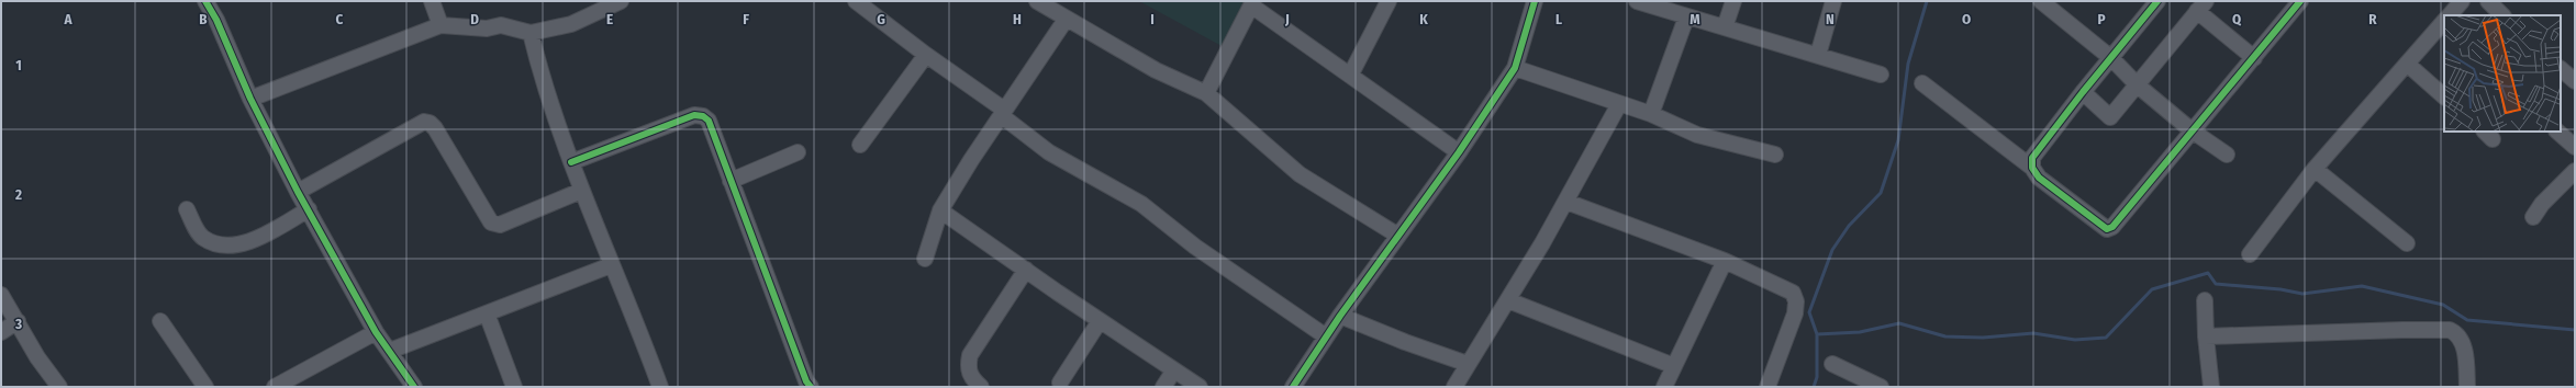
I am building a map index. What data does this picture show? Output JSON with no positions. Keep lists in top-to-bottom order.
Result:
{
  "grid": {
    "columns": [
      "A",
      "B",
      "C",
      "D",
      "E",
      "F",
      "G",
      "H",
      "I",
      "J",
      "K",
      "L",
      "M",
      "N",
      "O",
      "P",
      "Q",
      "R"
    ],
    "rows": ["1", "2", "3"]
  }
}
